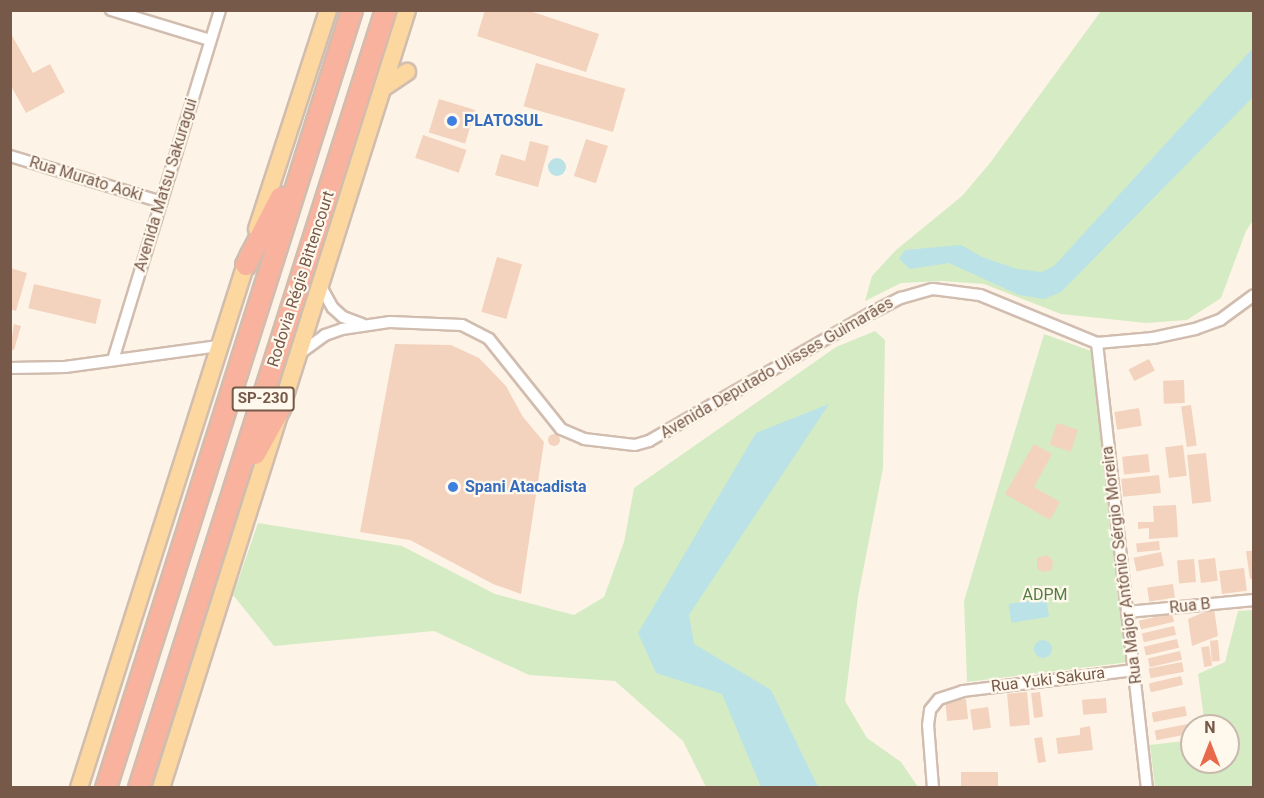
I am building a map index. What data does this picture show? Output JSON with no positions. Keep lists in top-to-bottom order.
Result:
{
  "streets": {
    "highway": ["Rodovia Régis Bittencourt", "SP-230"],
    "street": [
      "Rua Murato Aoki",
      "Avenida Matsu Sakuragui",
      "Avenida Deputado Ulisses Guimarães",
      "Rua Major Antônio Sérgio Moreira",
      "Rua B",
      "Rua Yuki Sakura"
    ]
  },
  "crossings": [
    ["Rua Murato Aoki", "Avenida Matsu Sakuragui"],
    ["Avenida Deputado Ulisses Guimarães", "Rua Major Antônio Sérgio Moreira"],
    ["Rua Major Antônio Sérgio Moreira", "Rua B"],
    ["Rua Major Antônio Sérgio Moreira", "Rua Yuki Sakura"]
  ],
  "parks": ["ADPM"],
  "places": ["PLATOSUL", "Spani Atacadista"],
  "north": "top"
}
